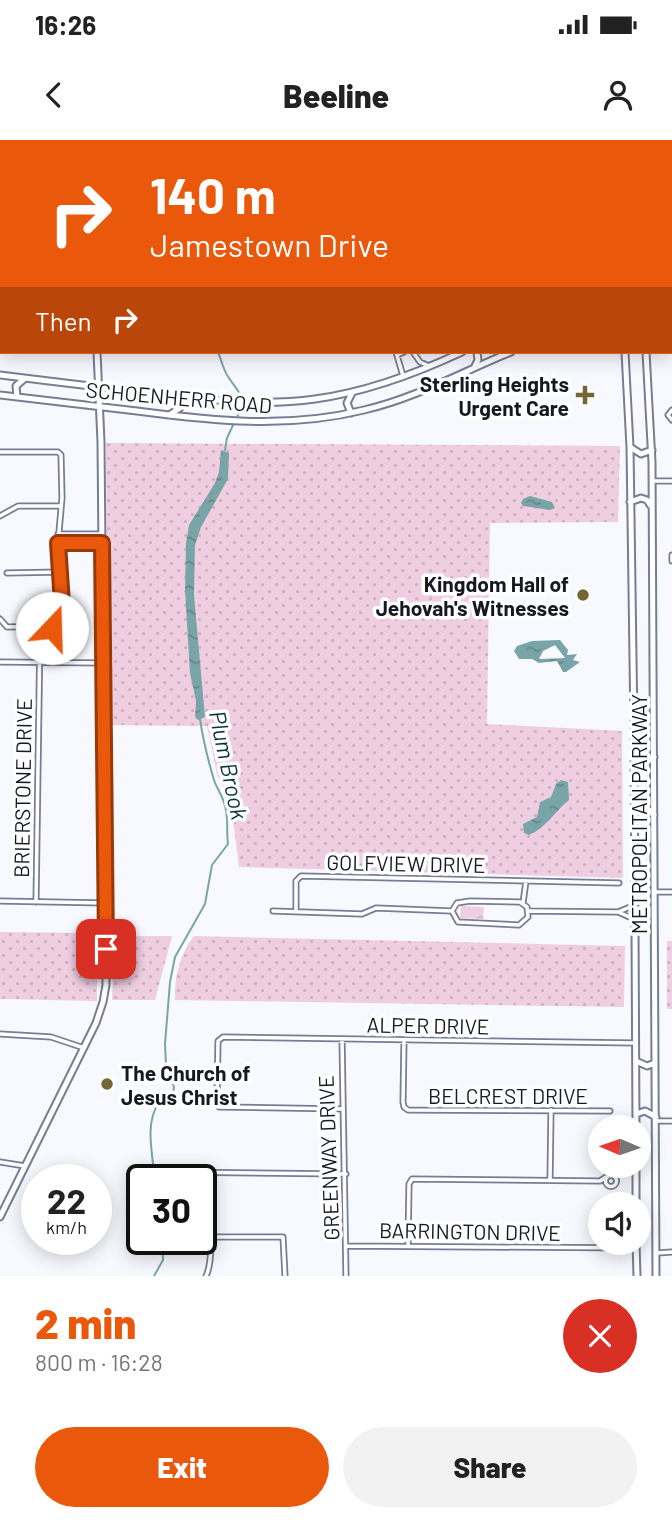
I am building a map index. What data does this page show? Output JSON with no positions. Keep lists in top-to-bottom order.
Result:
{
  "streets": {
    "main road": ["SCHOENHERR ROAD", "METROPOLITAN PARKWAY"],
    "street": [
      "BRIERSTONE DRIVE",
      "GOLFVIEW DRIVE",
      "ALPER DRIVE",
      "BELCREST DRIVE",
      "GREENWAY DRIVE",
      "BARRINGTON DRIVE"
    ]
  },
  "crossings": [
    ["METROPOLITAN PARKWAY", "ALPER DRIVE"],
    ["ALPER DRIVE", "BELCREST DRIVE"],
    ["ALPER DRIVE", "GREENWAY DRIVE"],
    ["GREENWAY DRIVE", "BARRINGTON DRIVE"]
  ],
  "water": ["Plum Brook"],
  "places": {
    "health": ["Sterling Heights Urgent Care"],
    "other": ["Kingdom Hall of Jehovah's Witnesses", "The Church of Jesus Christ"]
  },
  "north": "left",
  "page": {
    "status": "16:26",
    "header": "Beeline",
    "turn": ["140 m", "Jamestown Drive"],
    "then": "Then",
    "speed": "22 km/h",
    "limit": "30",
    "heading": ["2 min", "800 m · 16:28"],
    "buttons": ["Exit", "Share"]
  }
}
